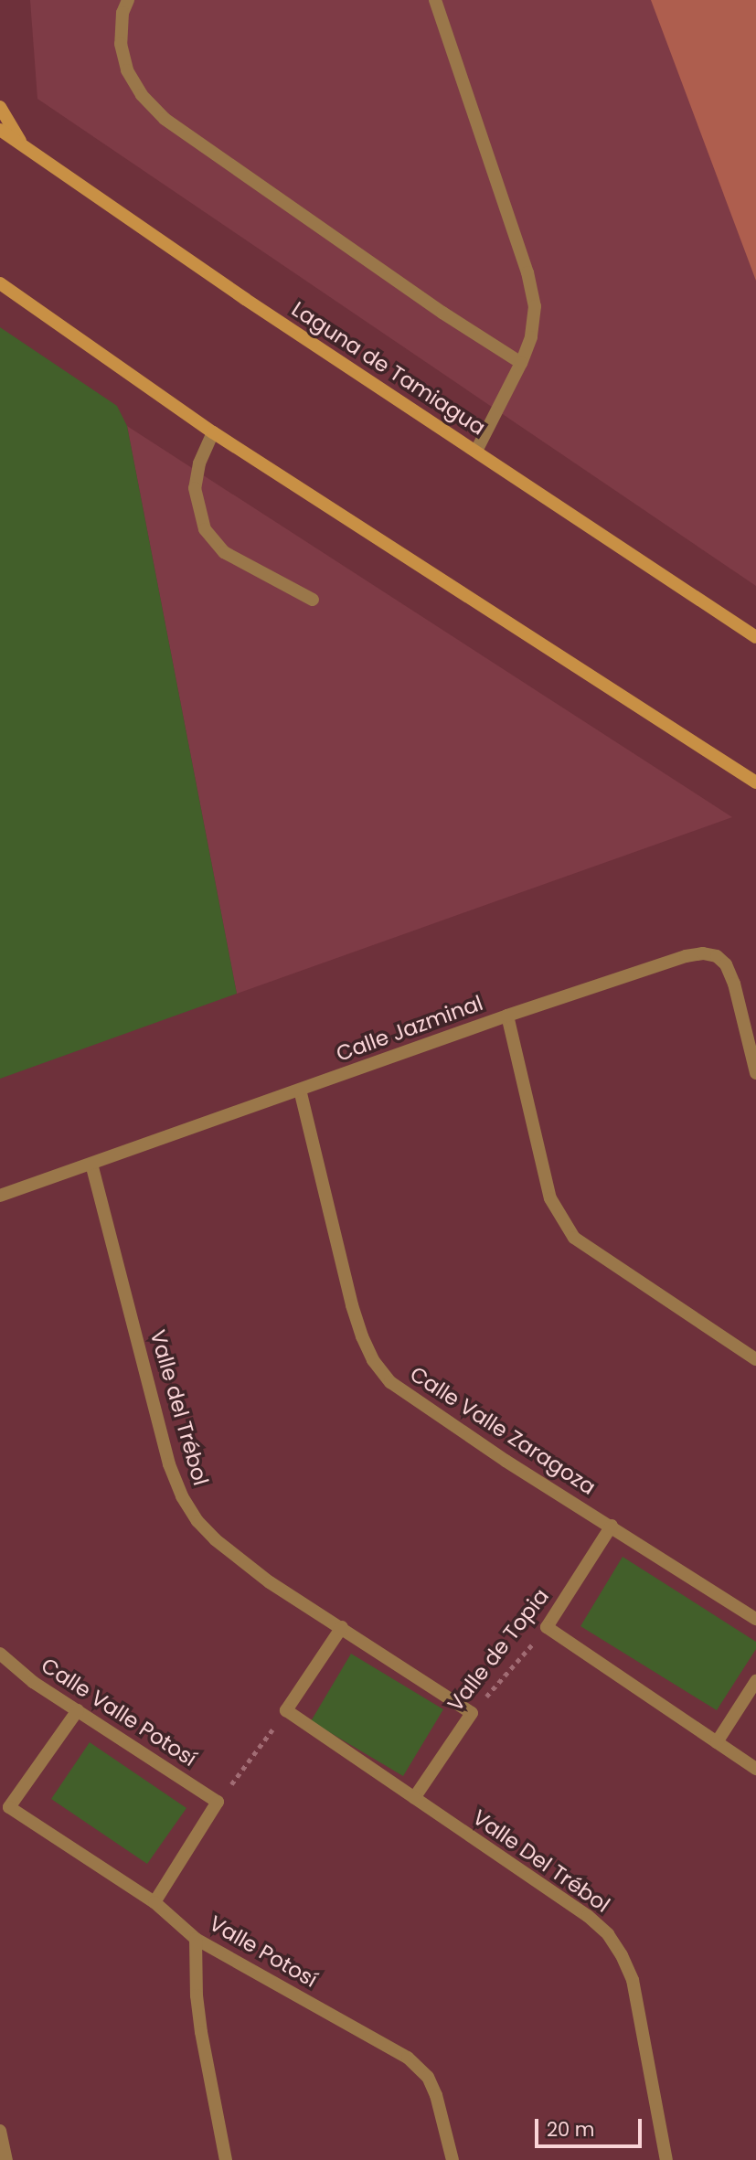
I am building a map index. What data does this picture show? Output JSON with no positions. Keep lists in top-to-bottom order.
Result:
{
  "streets": {
    "main road": ["Laguna de Tamiagua"],
    "street": [
      "Calle Jazminal",
      "Valle del Trébol",
      "Calle Valle Zaragoza",
      "Valle de Topia",
      "Calle Valle Potosí",
      "Valle Del Trébol",
      "Valle Potosí"
    ]
  },
  "crossings": [
    ["Calle Jazminal", "Valle del Trébol"],
    ["Calle Jazminal", "Calle Valle Zaragoza"],
    ["Valle del Trébol", "Valle de Topia"],
    ["Calle Valle Zaragoza", "Valle de Topia"],
    ["Valle de Topia", "Valle Del Trébol"],
    ["Calle Valle Potosí", "Valle Potosí"]
  ],
  "scale_bar": "20 m"
}
